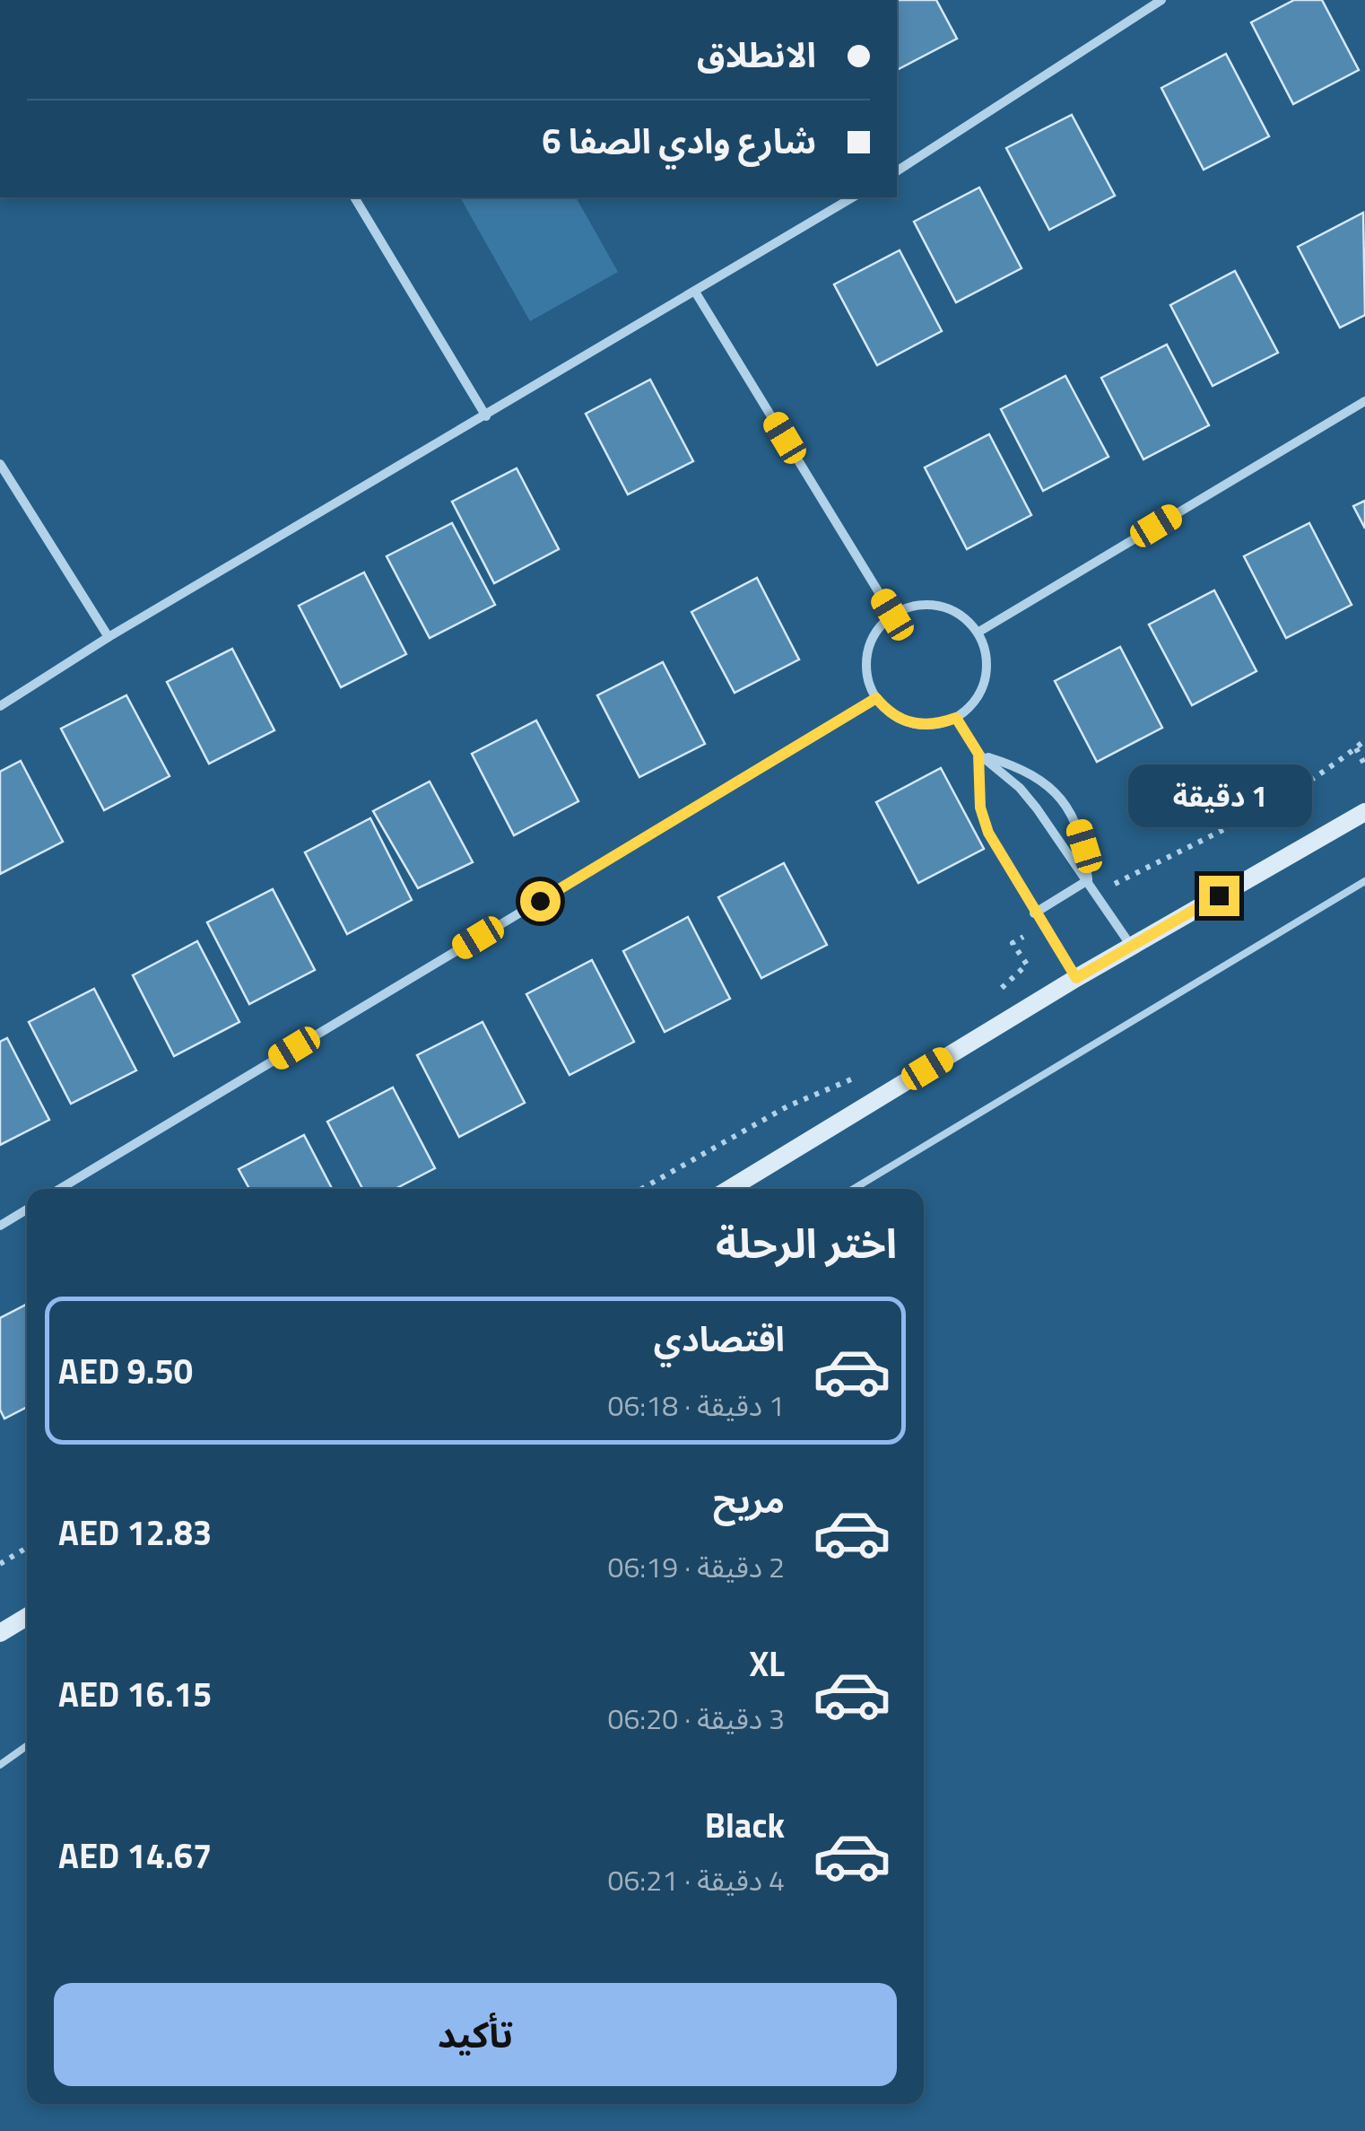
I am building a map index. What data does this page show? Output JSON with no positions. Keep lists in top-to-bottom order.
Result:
{
  "page": {
    "banner": ["الانطلاق", "شارع وادي الصفا 6"],
    "bubble": "1 دقيقة",
    "heading": "اختر الرحلة",
    "list": [
      {
        "name": "اقتصادي",
        "note": "1 دقيقة · 06:18",
        "value": "AED 9.50"
      },
      {
        "name": "مريح",
        "note": "2 دقيقة · 06:19",
        "value": "AED 12.83"
      },
      {
        "name": "XL",
        "note": "3 دقيقة · 06:20",
        "value": "AED 16.15"
      },
      {
        "name": "Black",
        "note": "4 دقيقة · 06:21",
        "value": "AED 14.67"
      }
    ],
    "buttons": "تأكيد"
  }
}
